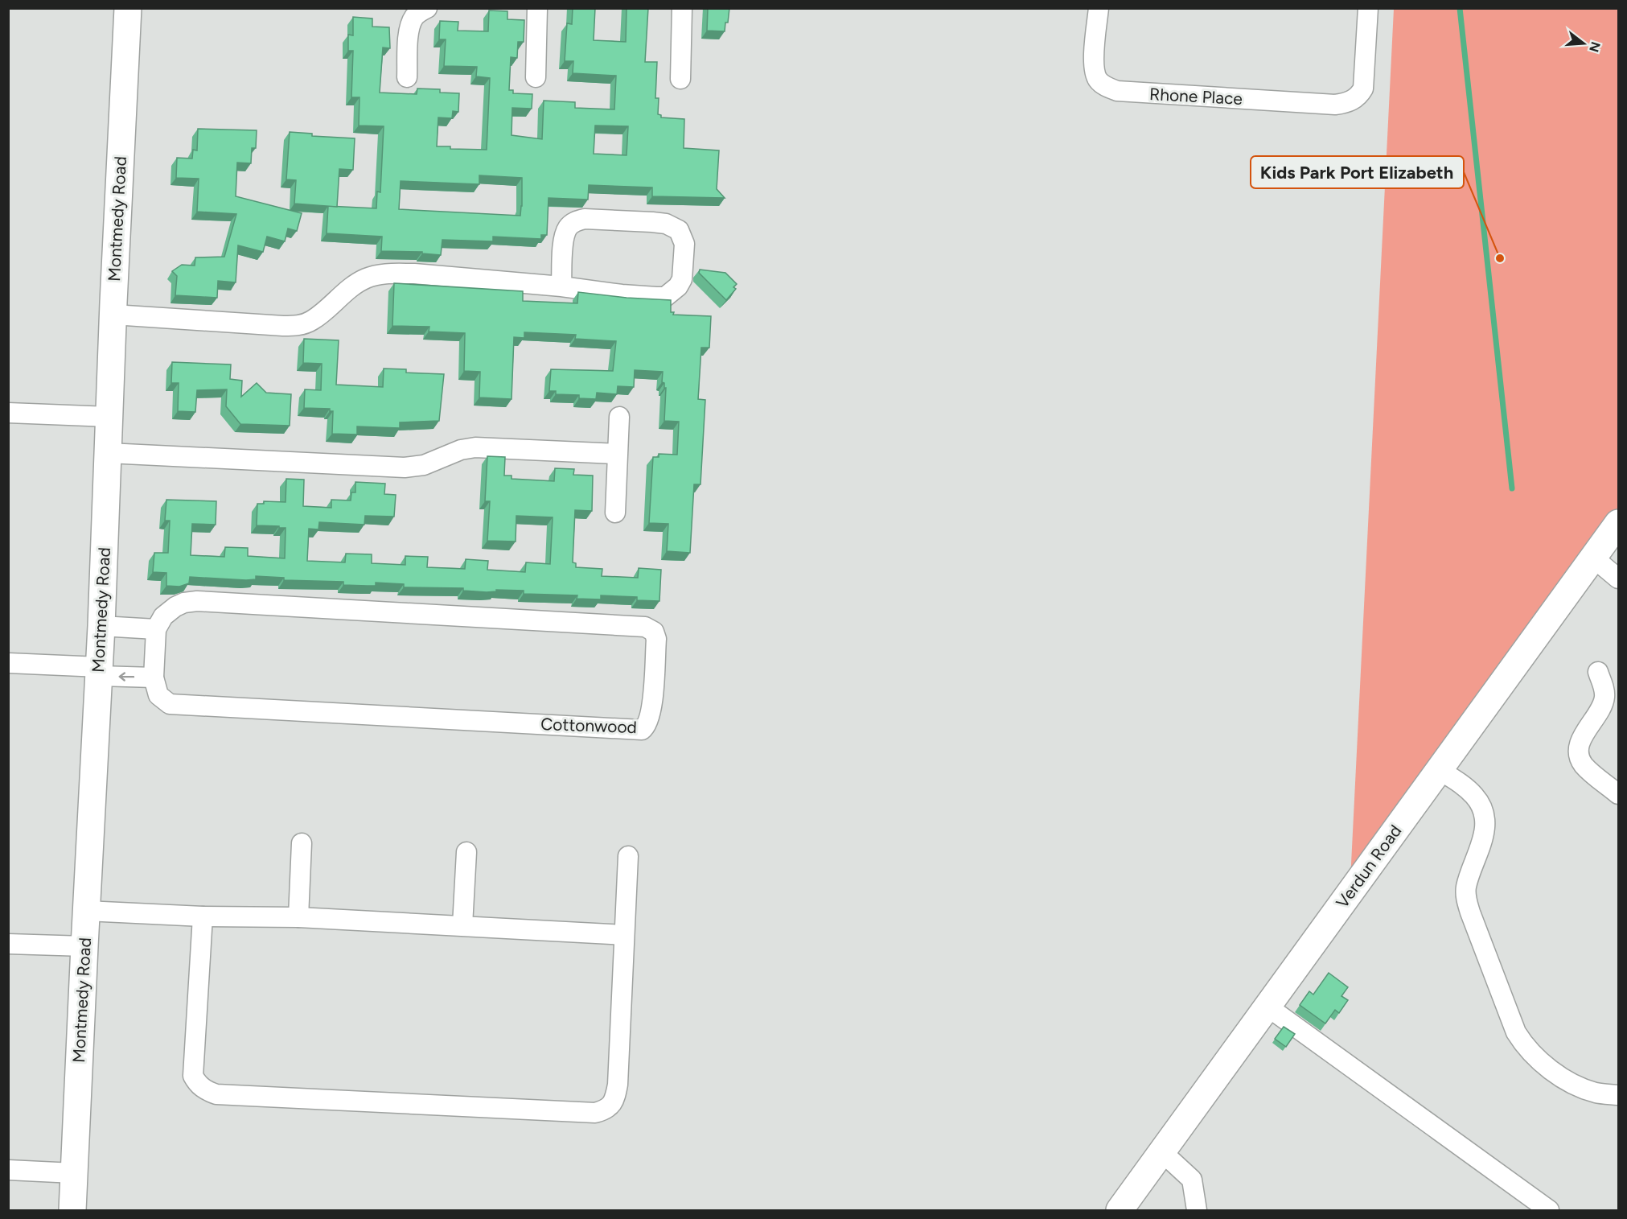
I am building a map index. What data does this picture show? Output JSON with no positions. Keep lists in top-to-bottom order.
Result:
{
  "streets": {
    "street": [
      "Rhone Place",
      "Montmedy Road",
      "Cottonwood",
      "Verdun Road"
    ]
  },
  "places": ["Kids Park Port Elizabeth"],
  "north": "right"
}
